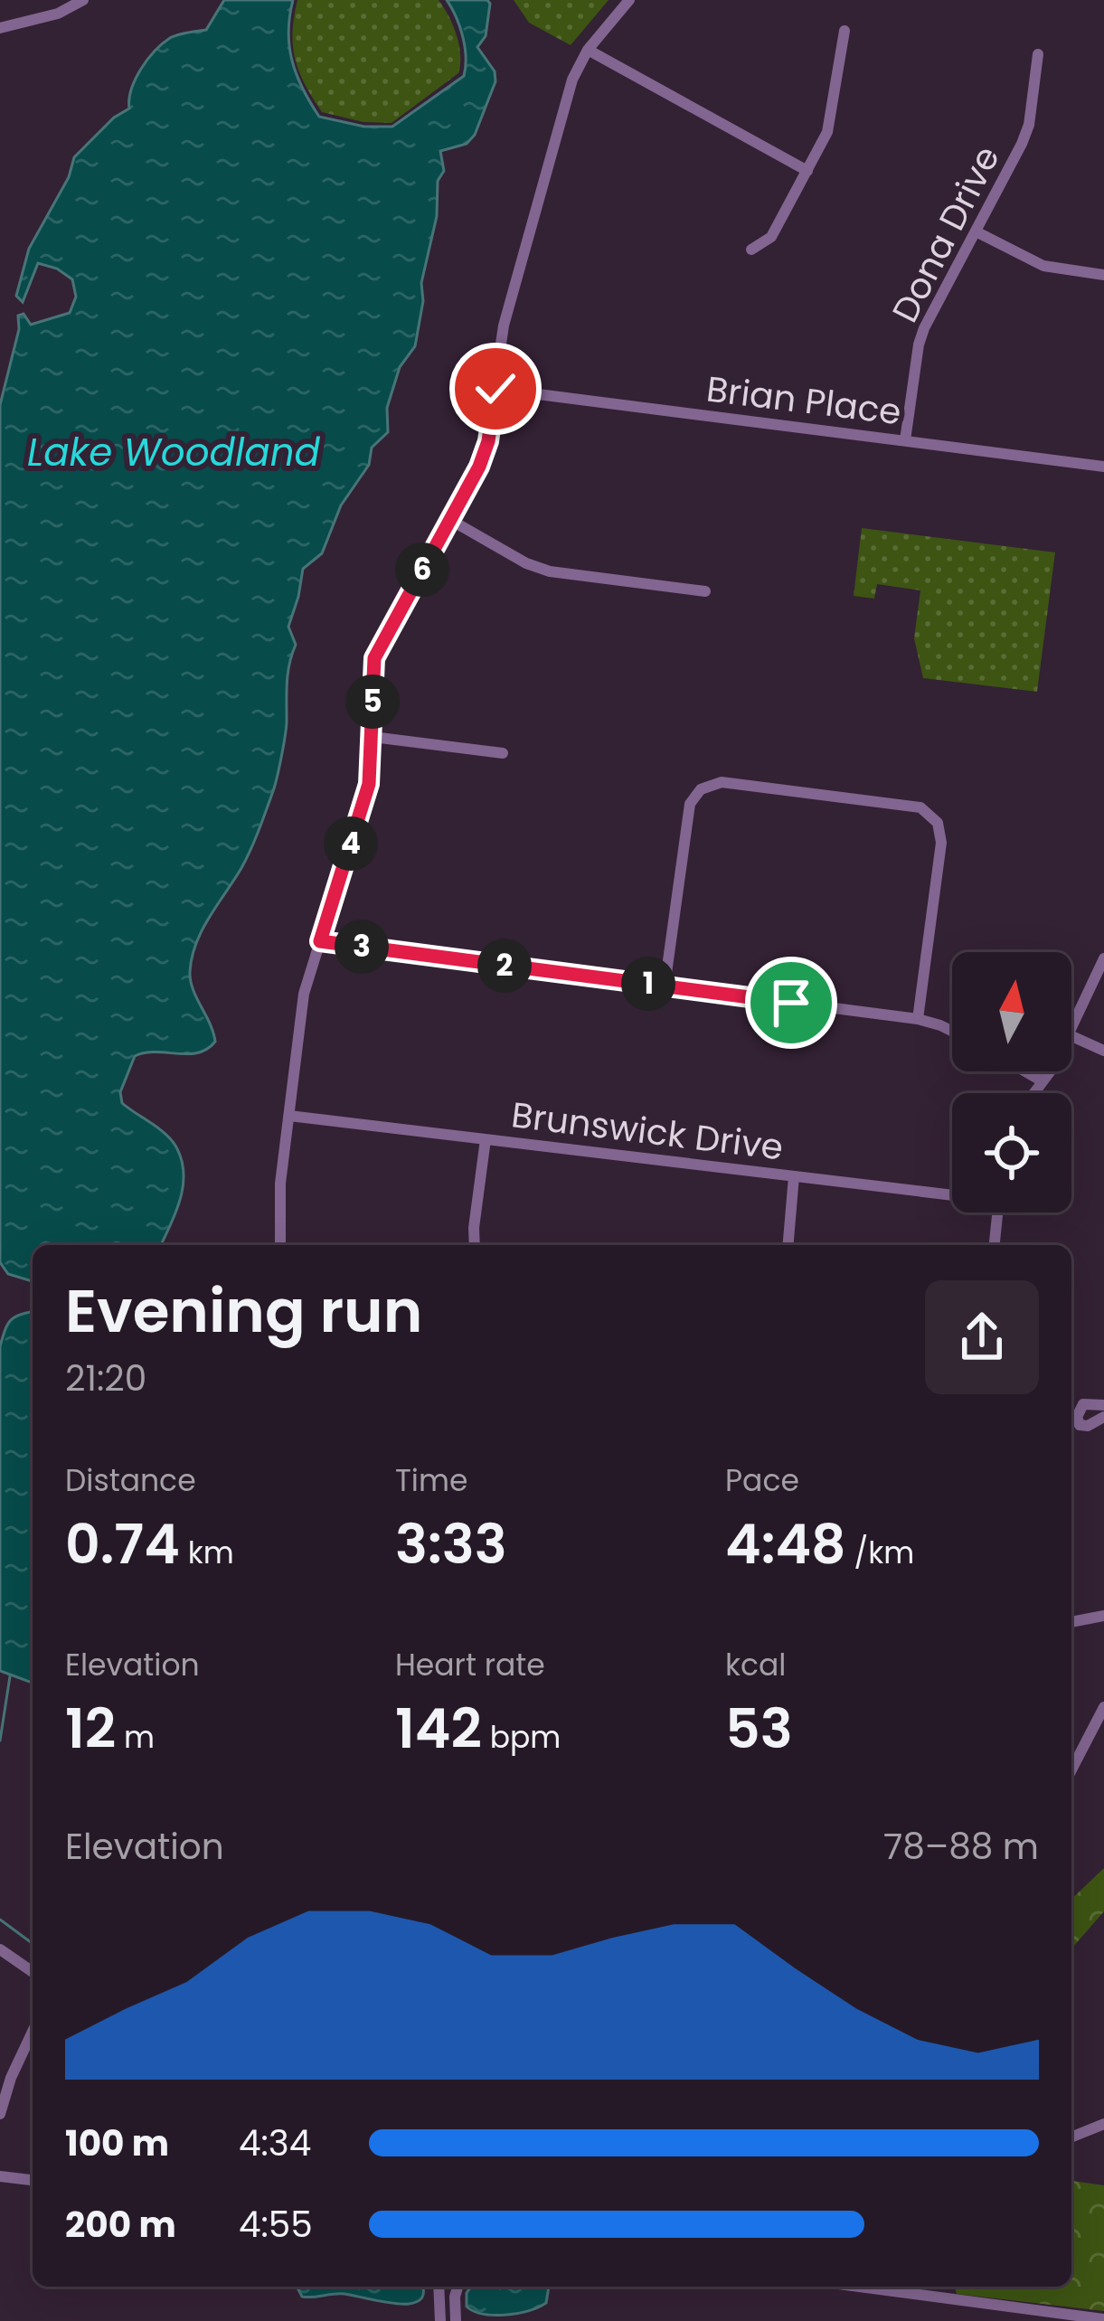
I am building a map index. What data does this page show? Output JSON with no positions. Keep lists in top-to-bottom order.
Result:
{
  "streets": {
    "street": ["Dona Drive", "Brian Place", "Brunswick Drive"]
  },
  "crossings": [
    ["Dona Drive", "Brian Place"]
  ],
  "water": ["Lake Woodland"],
  "north": "top",
  "page": {
    "pins": [
      "6",
      "5",
      "4",
      "3",
      "2",
      "1"
    ],
    "heading": ["Evening run", "21:20"],
    "stats": [
      ["Distance", "0.74 km"],
      ["Time", "3:33"],
      ["Pace", "4:48 /km"],
      ["Elevation", "12 m"],
      ["Heart rate", "142 bpm"],
      ["kcal", "53"]
    ],
    "chart": ["Elevation", "78–88 m"],
    "list": [
      {
        "name": "100 m",
        "note": "4:34"
      },
      {
        "name": "200 m",
        "note": "4:55"
      }
    ]
  }
}
